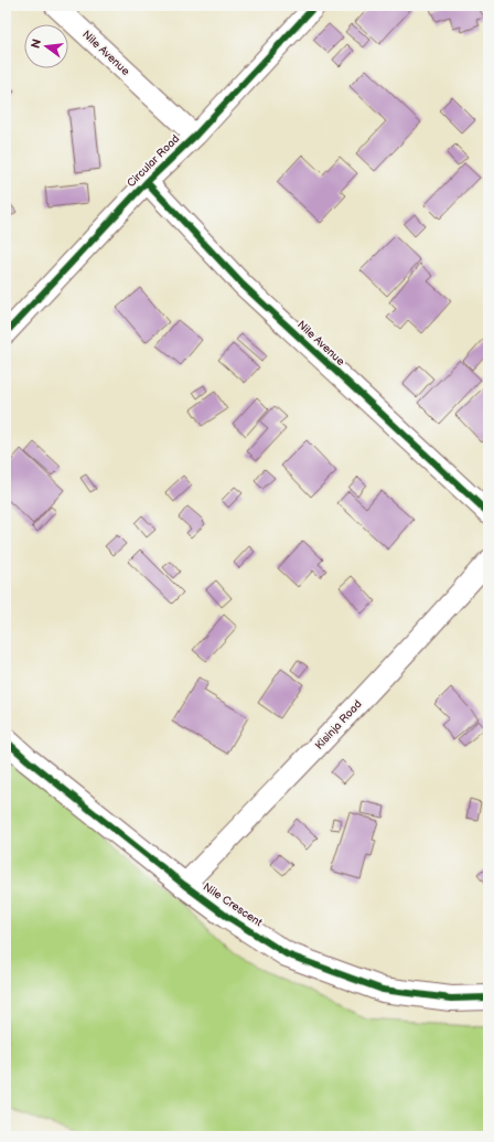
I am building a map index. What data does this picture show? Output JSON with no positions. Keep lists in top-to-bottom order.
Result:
{
  "streets": {
    "street": [
      "Nile Avenue",
      "Circular Road",
      "Kisinja Road",
      "Nile Crescent"
    ]
  },
  "crossings": [
    ["Nile Avenue", "Circular Road"],
    ["Kisinja Road", "Nile Crescent"]
  ],
  "north": "left"
}
